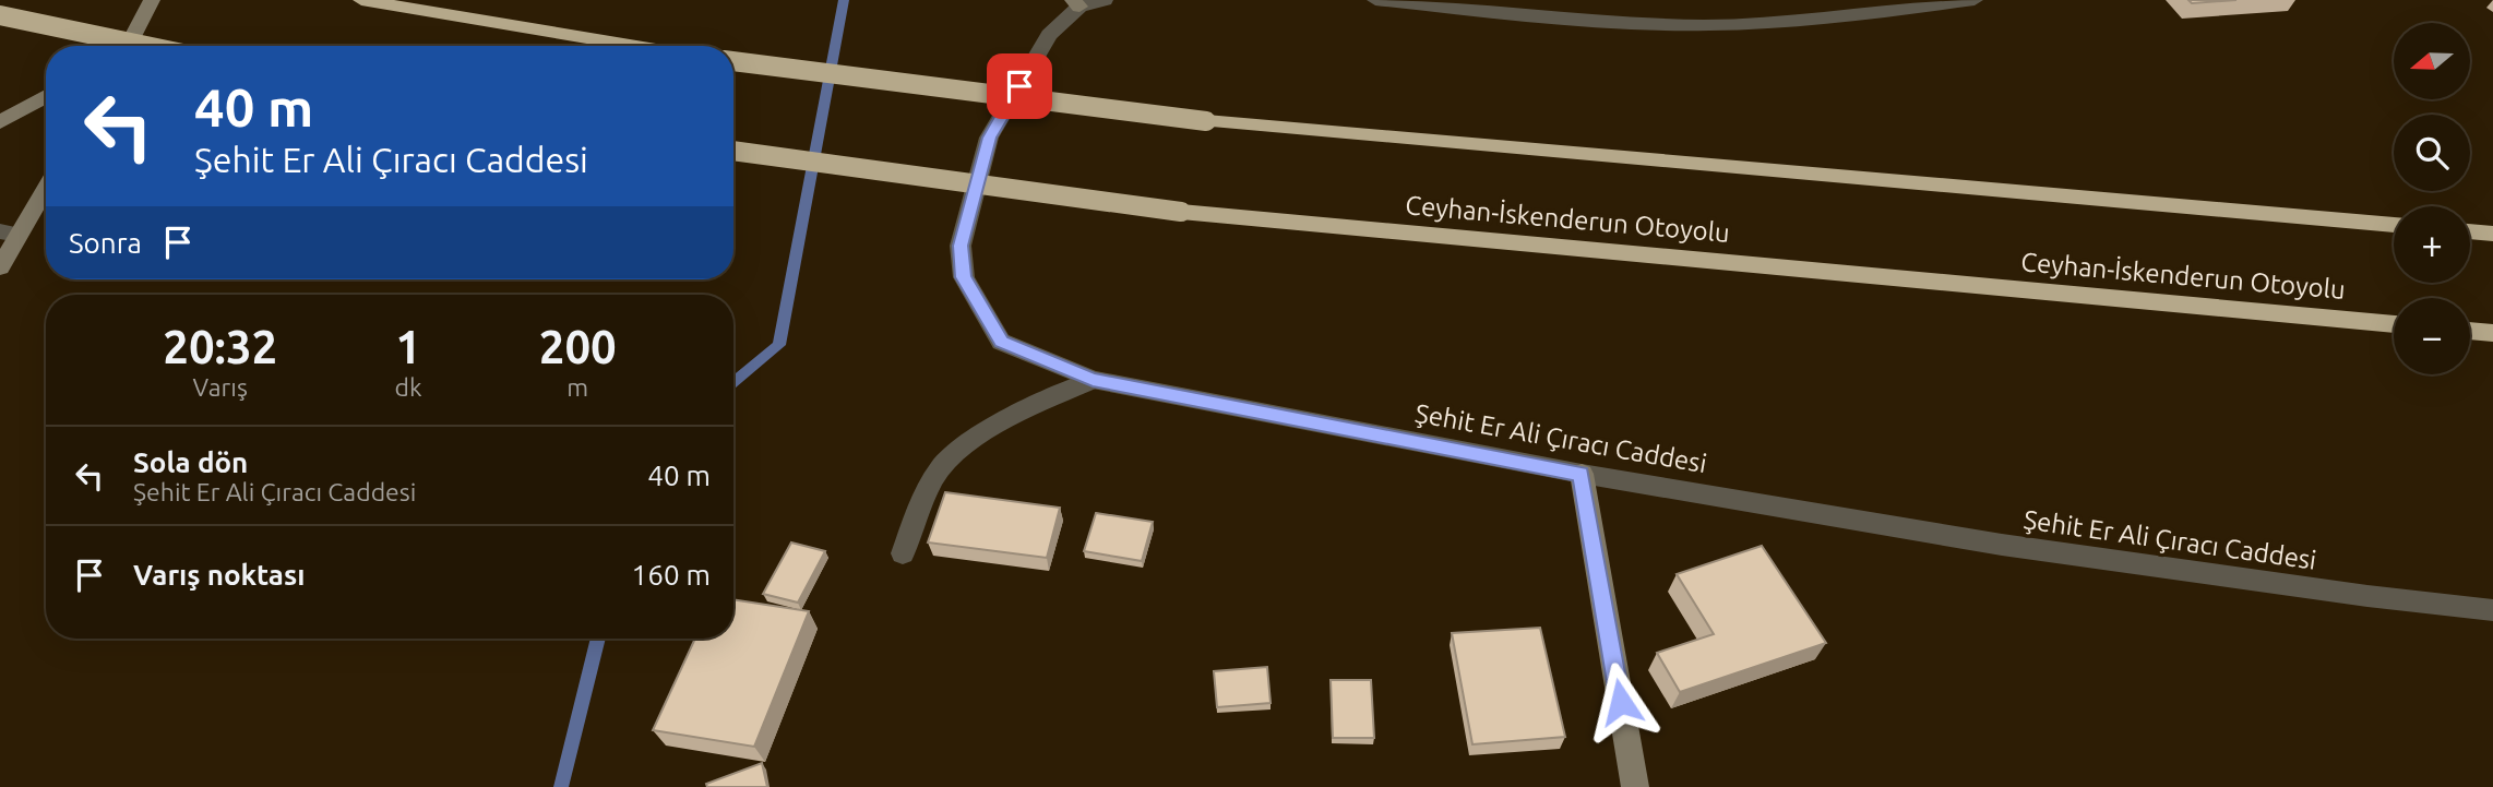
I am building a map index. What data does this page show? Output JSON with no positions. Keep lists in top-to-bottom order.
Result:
{
  "streets": {
    "highway": ["Ceyhan-İskenderun Otoyolu"],
    "street": ["Şehit Er Ali Çıracı Caddesi"]
  },
  "north": "left",
  "page": {
    "map_buttons": ["+", "−"],
    "turn": ["40 m", "Şehit Er Ali Çıracı Caddesi"],
    "then": "Sonra",
    "eta": [
      "20:32",
      "Varış",
      "1",
      "dk",
      "200",
      "m"
    ],
    "list": [
      {
        "name": "Sola dön",
        "note": "Şehit Er Ali Çıracı Caddesi",
        "value": "40 m"
      },
      {
        "name": "Varış noktası",
        "value": "160 m"
      }
    ]
  }
}
